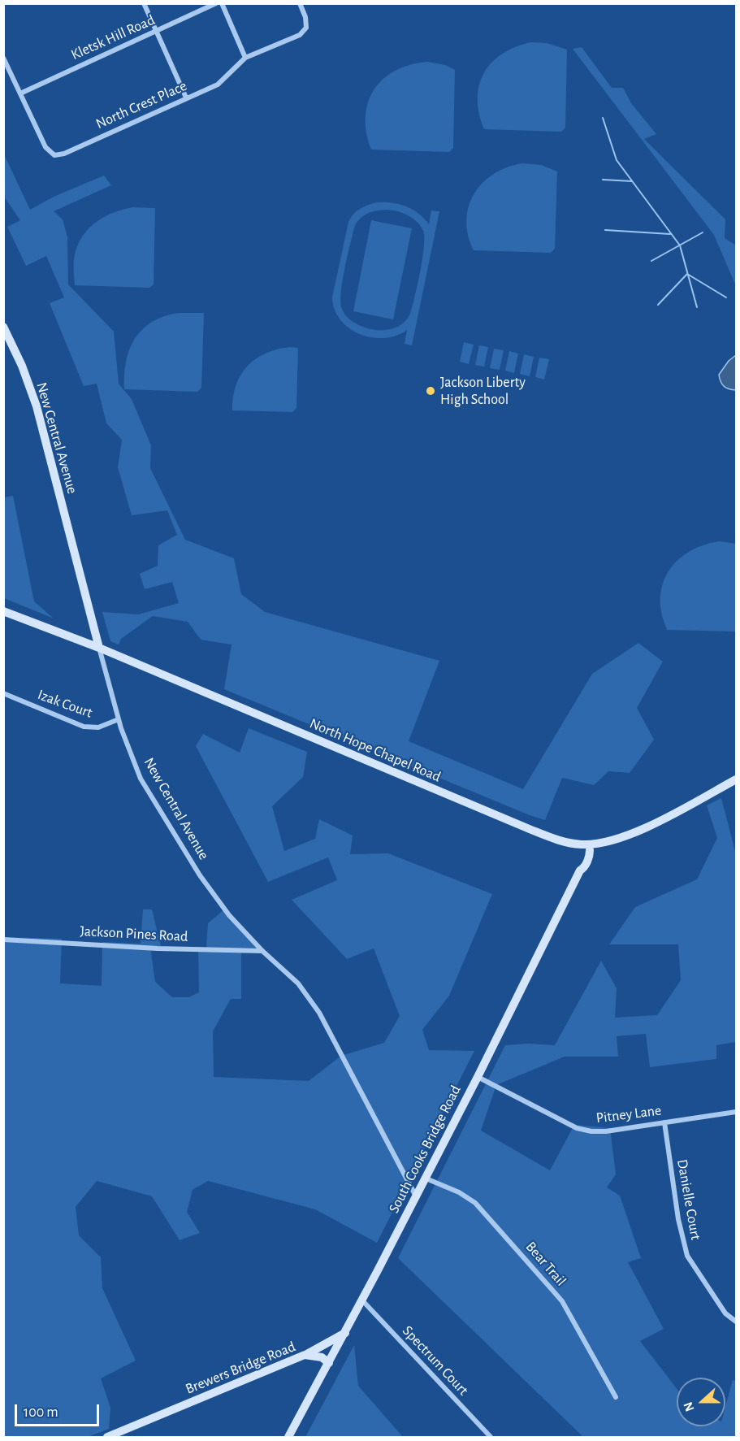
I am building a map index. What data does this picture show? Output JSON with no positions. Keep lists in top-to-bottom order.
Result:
{
  "streets": {
    "street": [
      "Kletsk Hill Road",
      "North Crest Place",
      "New Central Avenue",
      "Izak Court",
      "North Hope Chapel Road",
      "Jackson Pines Road",
      "Pitney Lane",
      "South Cooks Bridge Road",
      "Danielle Court",
      "Bear Trail",
      "Spectrum Court",
      "Brewers Bridge Road"
    ]
  },
  "crossings": [
    ["Kletsk Hill Road", "North Crest Place"],
    ["New Central Avenue", "Izak Court"],
    ["New Central Avenue", "North Hope Chapel Road"],
    ["New Central Avenue", "Jackson Pines Road"],
    ["New Central Avenue", "South Cooks Bridge Road"],
    ["North Hope Chapel Road", "South Cooks Bridge Road"],
    ["Pitney Lane", "South Cooks Bridge Road"],
    ["Pitney Lane", "Danielle Court"],
    ["South Cooks Bridge Road", "Bear Trail"],
    ["South Cooks Bridge Road", "Spectrum Court"],
    ["South Cooks Bridge Road", "Brewers Bridge Road"]
  ],
  "places": ["Jackson Liberty High School"],
  "scale_bar": "100 m",
  "north": "left"
}
